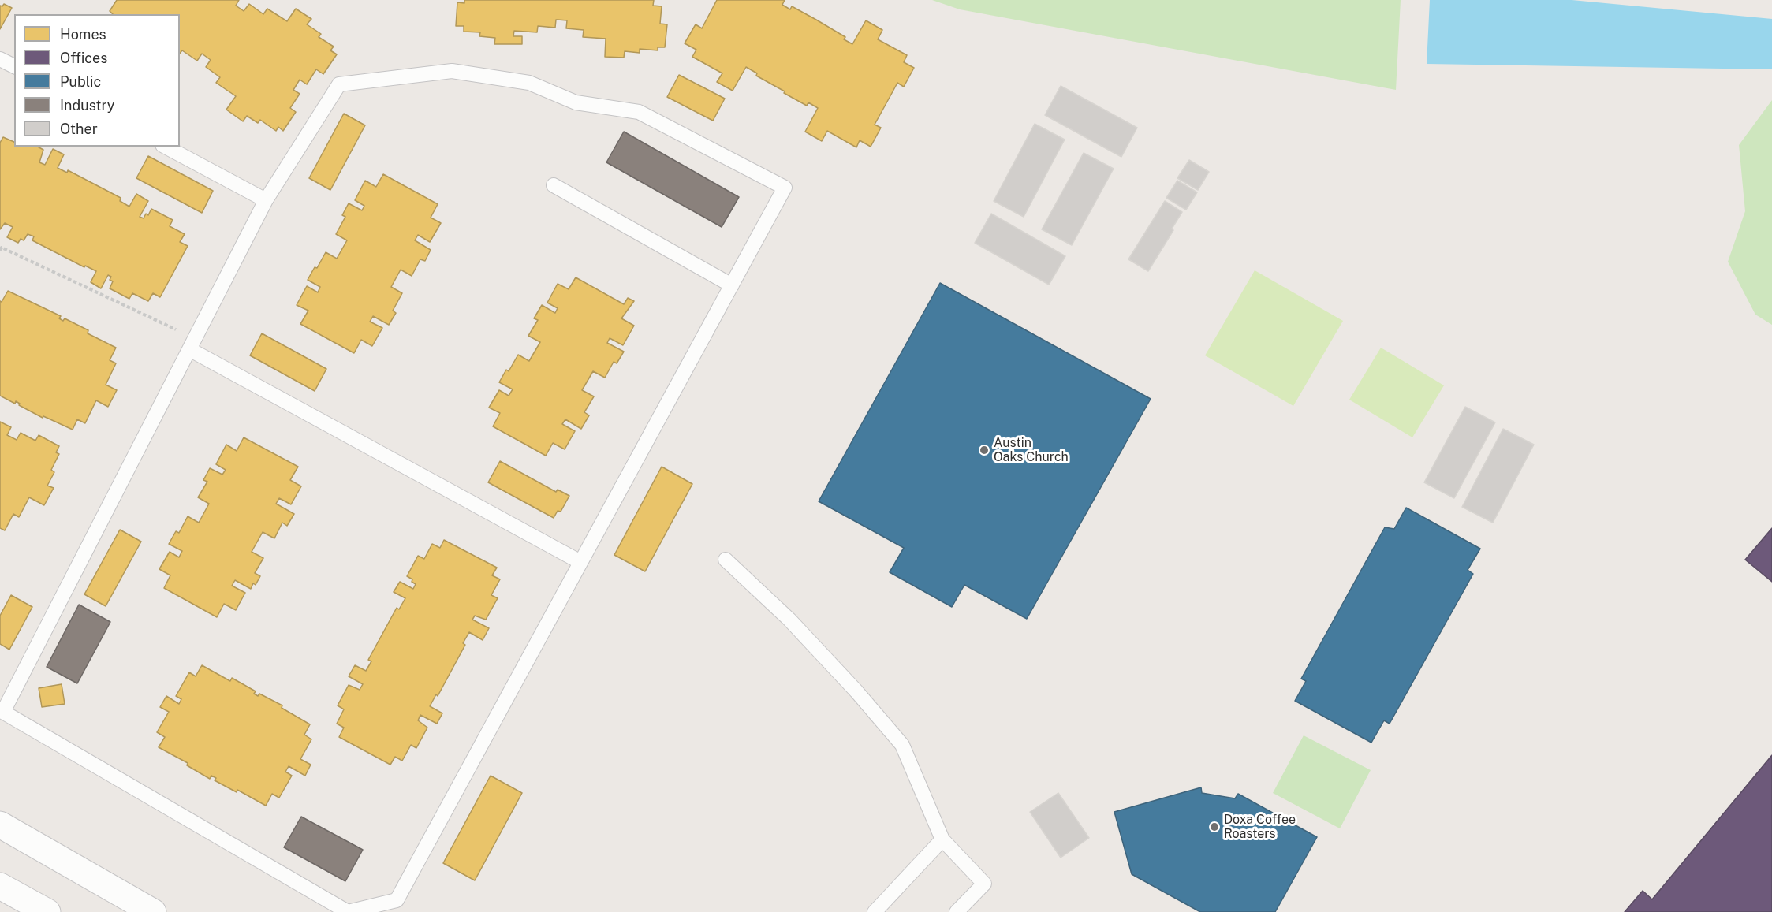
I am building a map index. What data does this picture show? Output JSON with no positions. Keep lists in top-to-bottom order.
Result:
{
  "places": ["Austin Oaks Church", "Doxa Coffee Roasters"],
  "legend": [
    "Homes",
    "Offices",
    "Public",
    "Industry",
    "Other"
  ]
}
